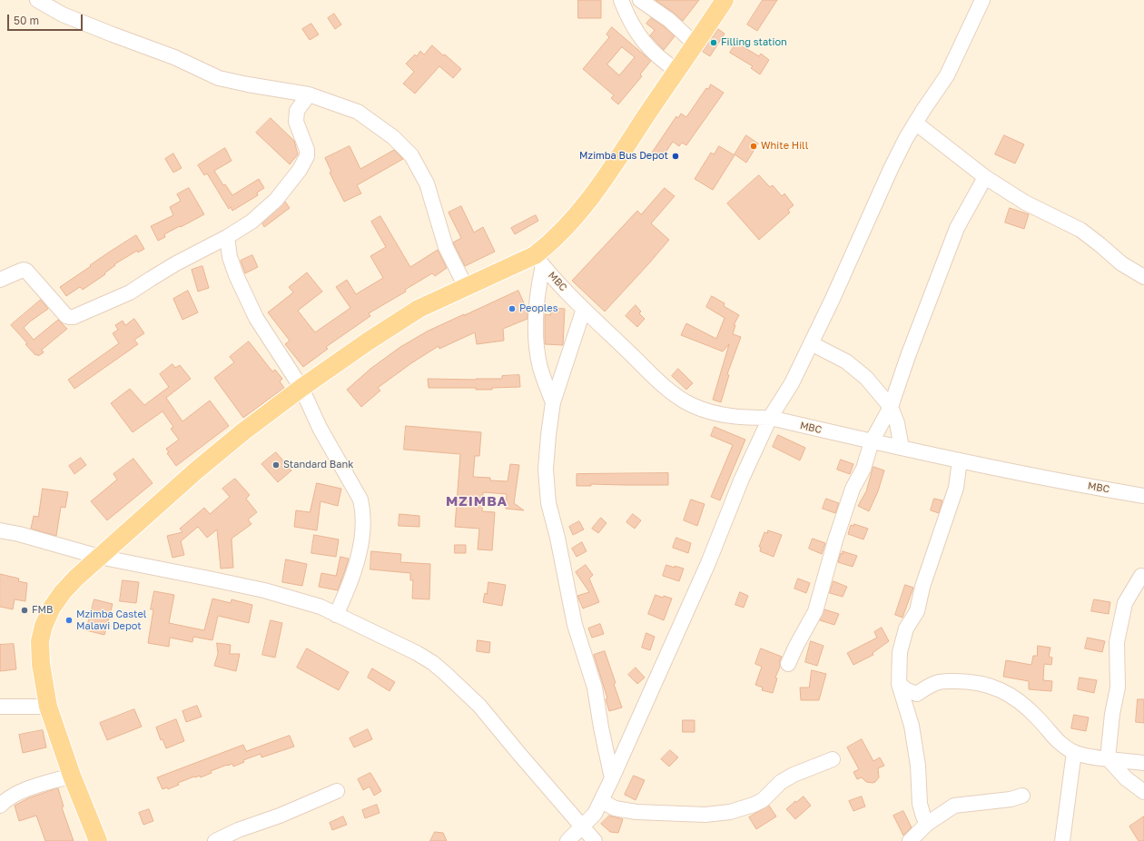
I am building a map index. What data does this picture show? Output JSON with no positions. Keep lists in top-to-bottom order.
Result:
{
  "streets": {
    "street": ["MBC"]
  },
  "districts": ["MZIMBA"],
  "places": [
    "Filling station",
    "White Hill",
    "Mzimba Bus Depot",
    "Peoples",
    "Standard Bank",
    "FMB",
    "Mzimba Castel Malawi Depot"
  ],
  "scale_bar": "50 m"
}
